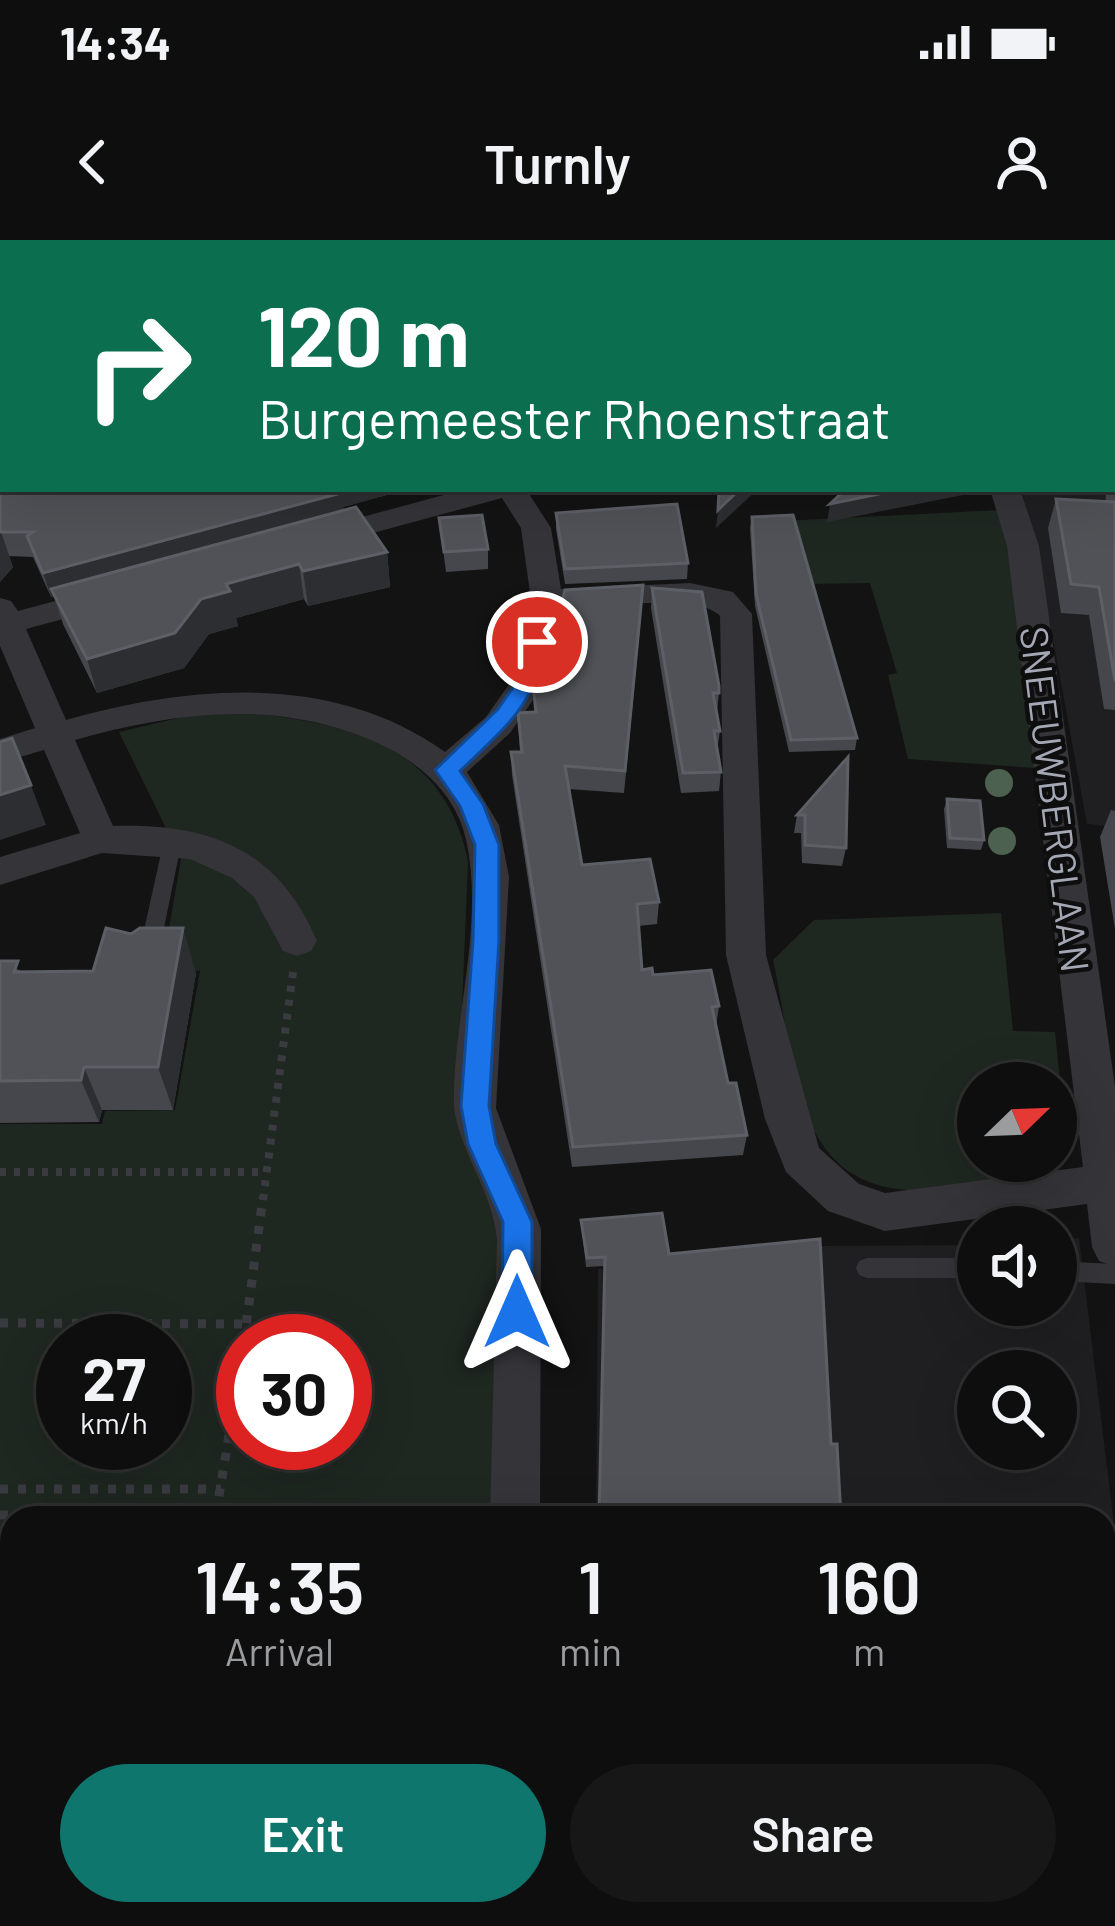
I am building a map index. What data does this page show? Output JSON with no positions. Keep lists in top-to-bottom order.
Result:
{
  "streets": {
    "street": ["SNEEUWBERGLAAN"]
  },
  "north": "top right",
  "page": {
    "status": "14:34",
    "header": "Turnly",
    "turn": ["120 m", "Burgemeester Rhoenstraat"],
    "speed": "27 km/h",
    "limit": "30",
    "eta": [
      "14:35",
      "Arrival",
      "1",
      "min",
      "160",
      "m"
    ],
    "buttons": ["Exit", "Share"]
  }
}
